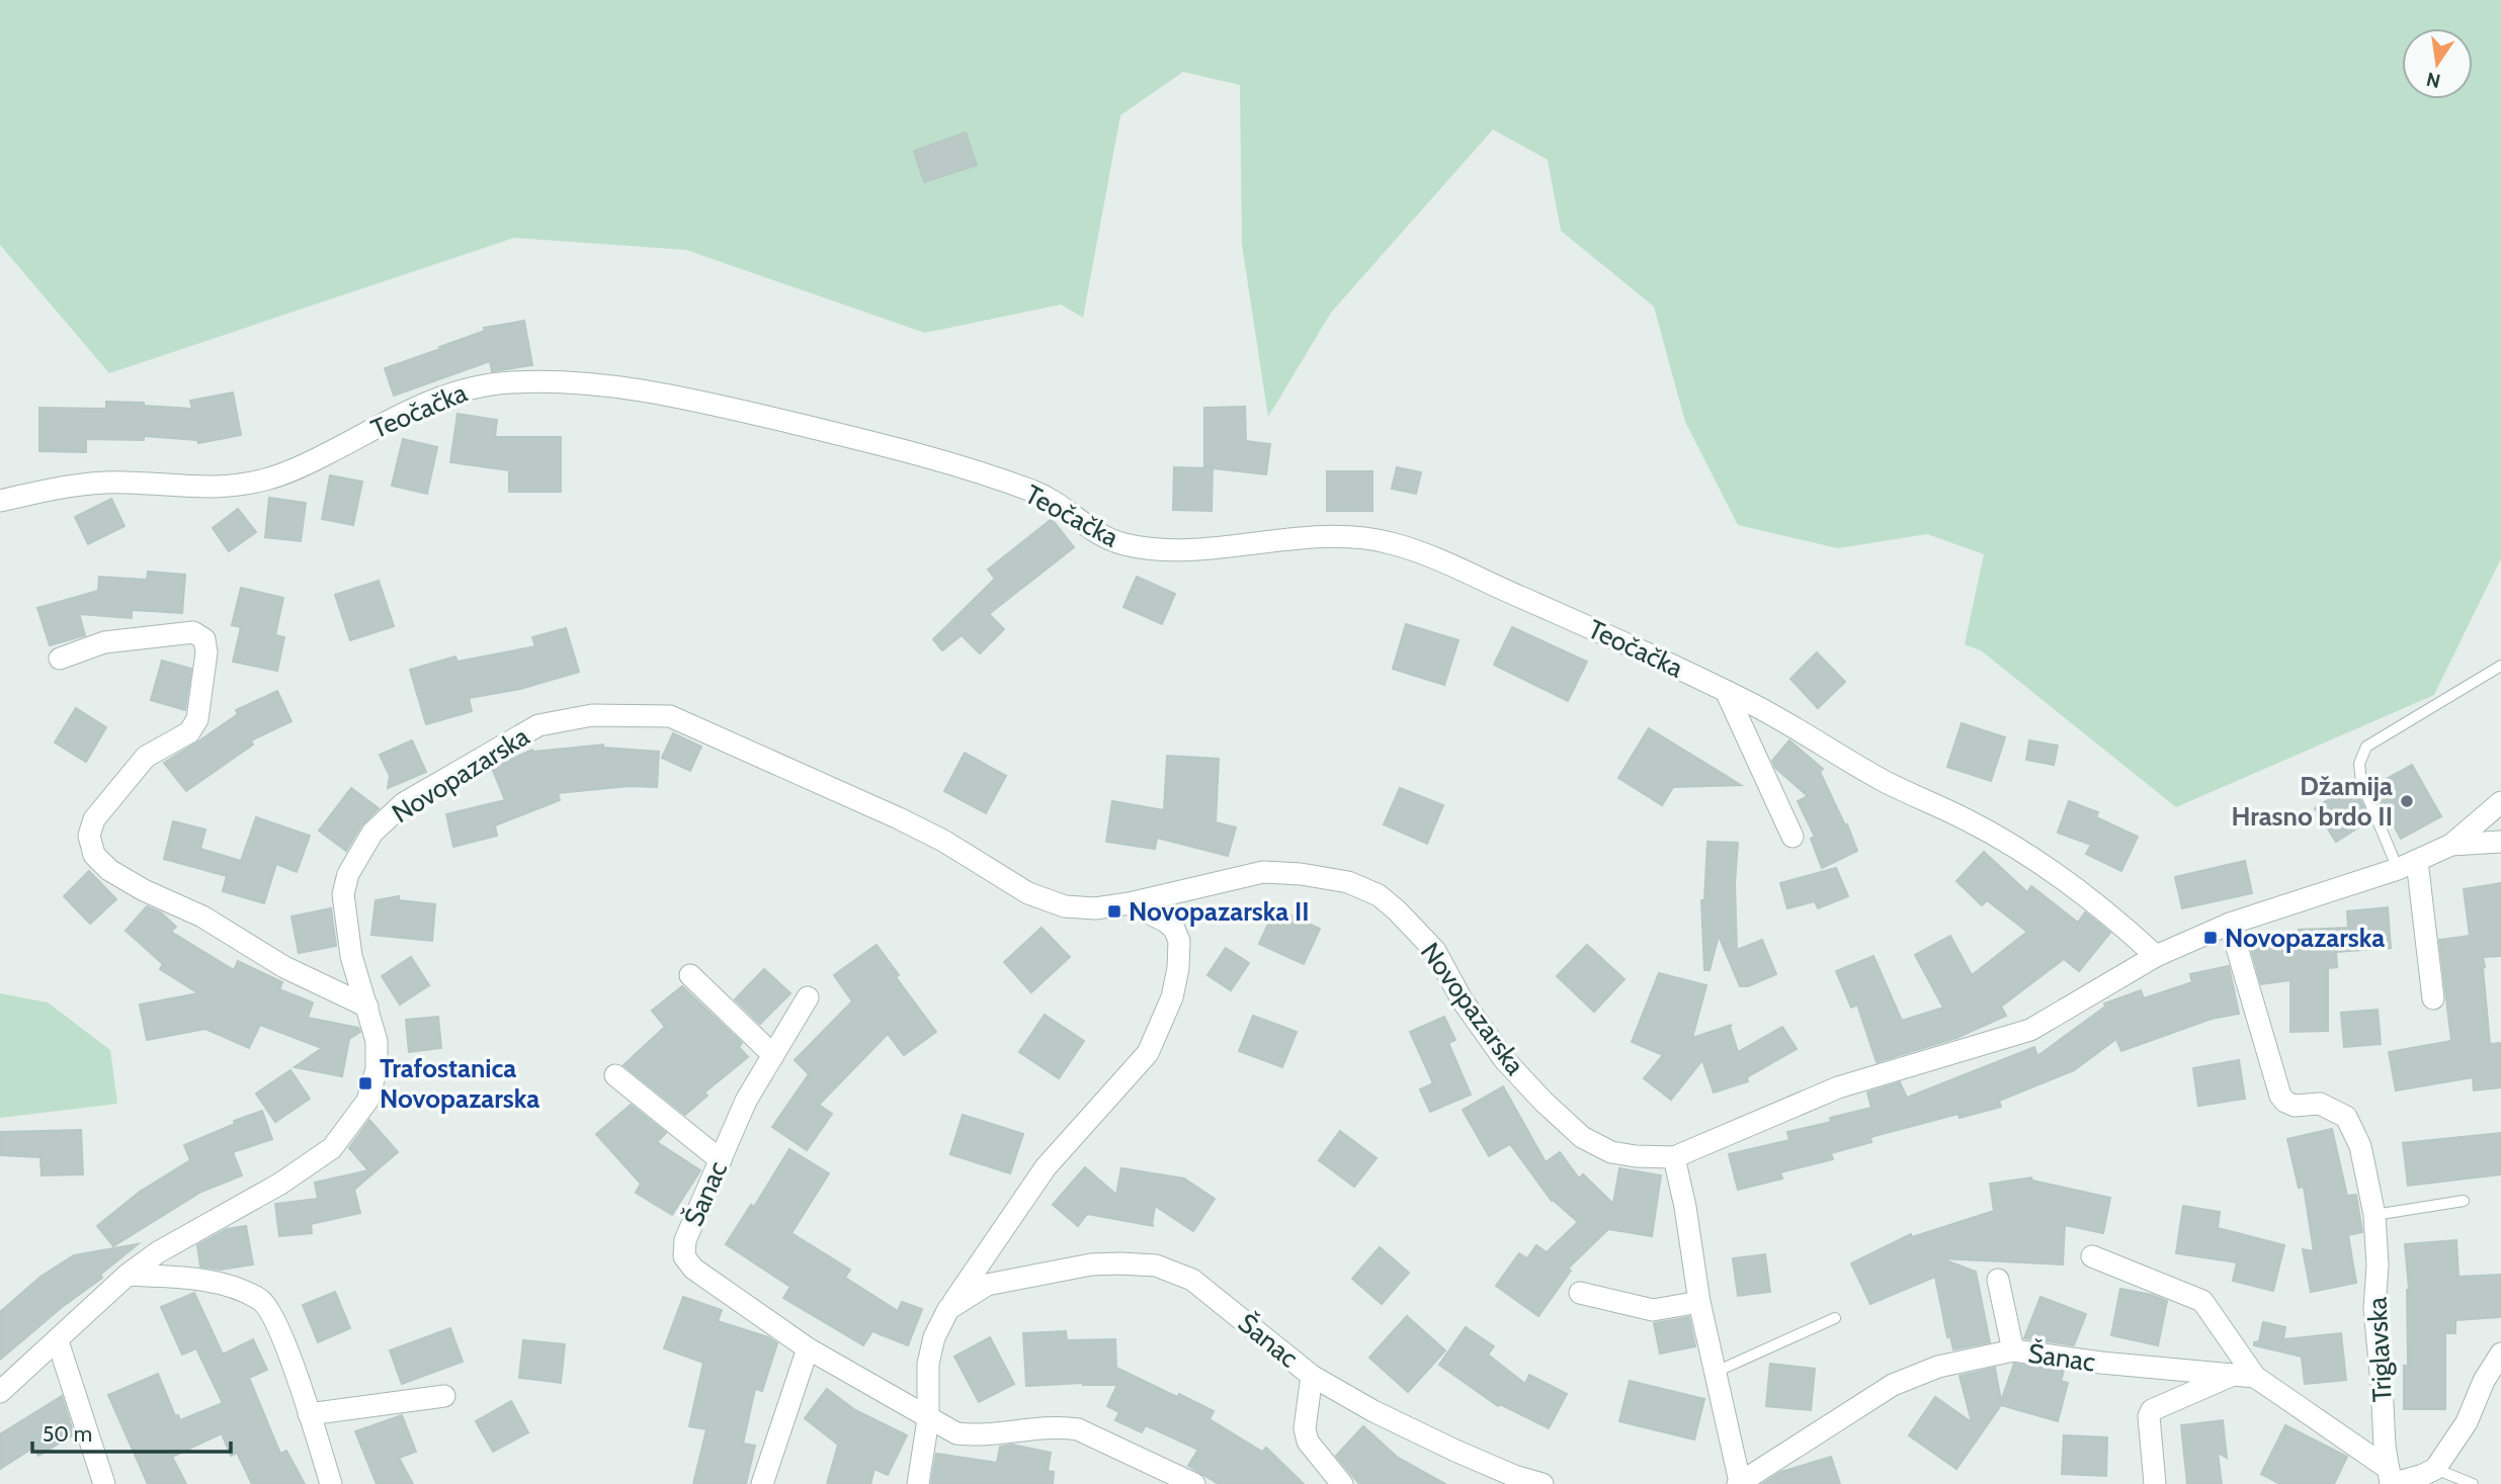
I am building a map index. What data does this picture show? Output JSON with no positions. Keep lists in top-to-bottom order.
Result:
{
  "streets": {
    "street": [
      "Teočačka",
      "Novopazarska",
      "Šanac",
      "Triglavska"
    ]
  },
  "crossings": [
    ["Teočačka", "Novopazarska"],
    ["Novopazarska", "Šanac"],
    ["Novopazarska", "Triglavska"],
    ["Šanac", "Triglavska"]
  ],
  "places": {
    "other": ["Džamija Hrasno brdo II"],
    "transit": ["Novopazarska II", "Novopazarska", "Trafostanica Novopazarska"]
  },
  "scale_bar": "50 m",
  "north": "bottom"
}
